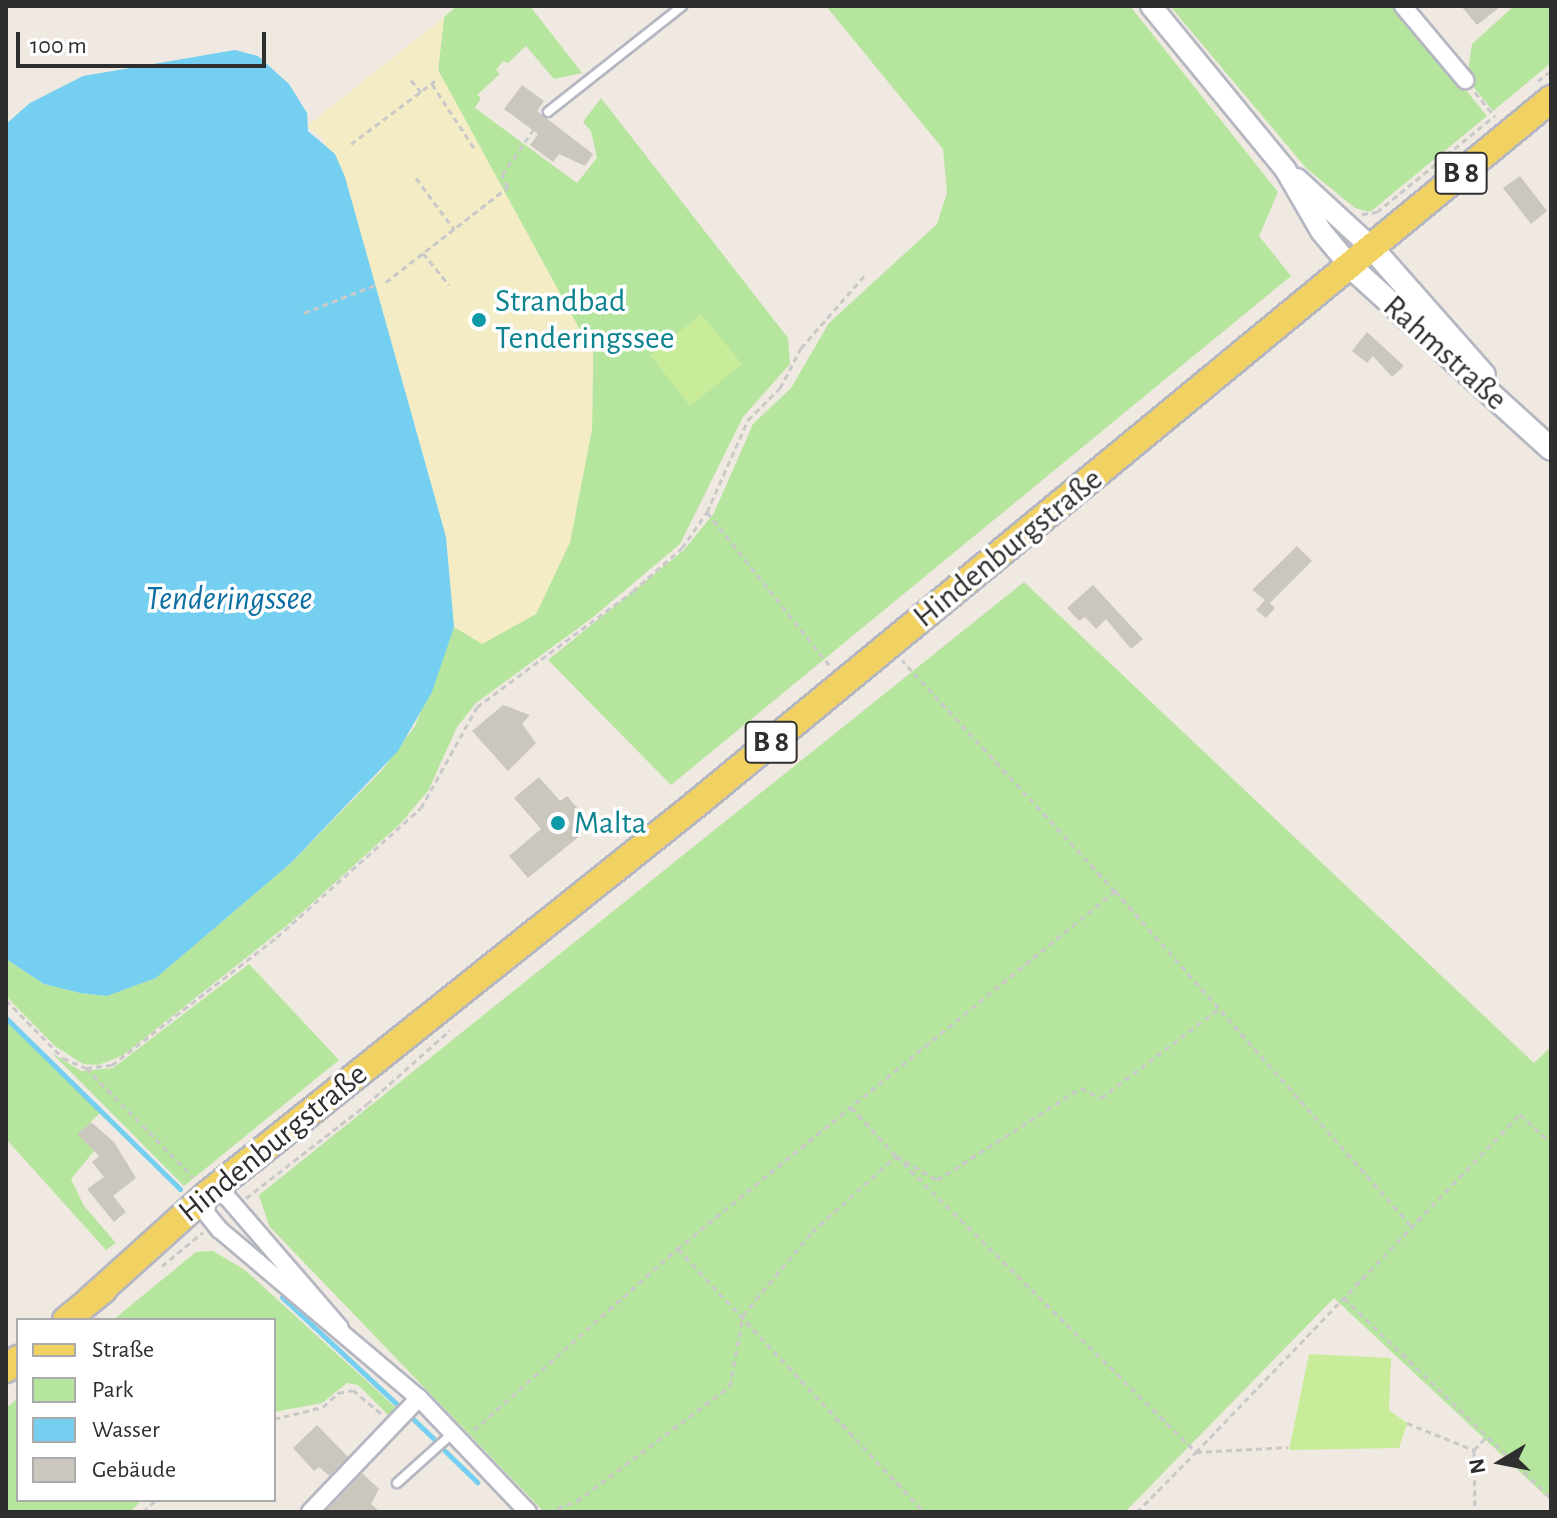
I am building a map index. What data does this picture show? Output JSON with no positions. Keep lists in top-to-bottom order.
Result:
{
  "streets": {
    "main road": ["B 8", "Rahmstraße", "Hindenburgstraße"]
  },
  "crossings": [
    ["Rahmstraße", "Hindenburgstraße"]
  ],
  "water": ["Tenderingssee"],
  "places": ["Strandbad Tenderingssee", "Malta"],
  "legend": [
    "Straße",
    "Park",
    "Wasser",
    "Gebäude"
  ],
  "scale_bar": "100 m",
  "north": "left"
}
